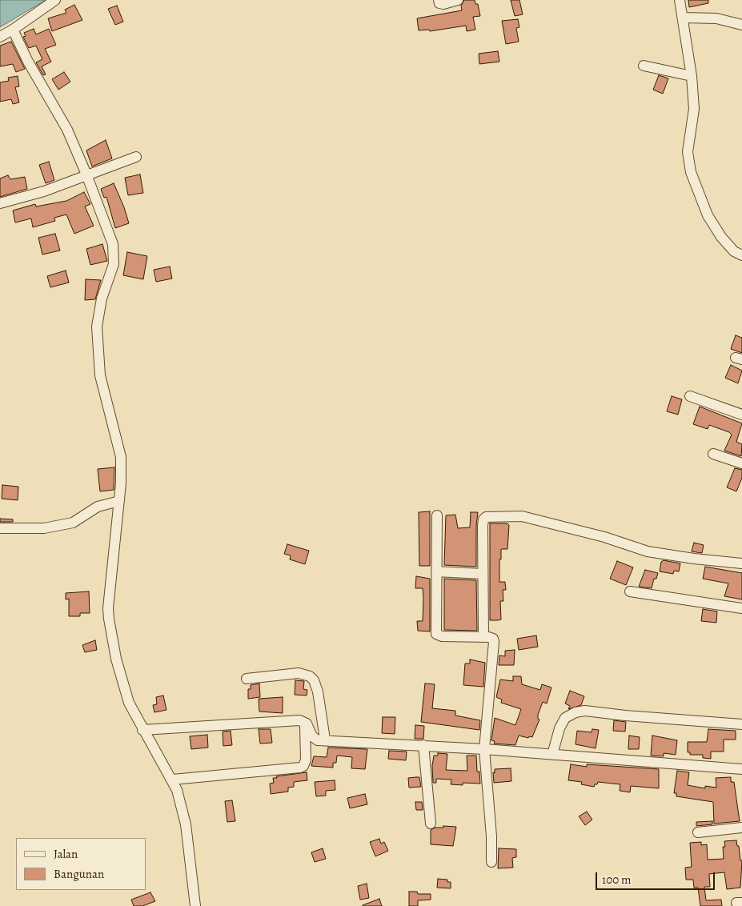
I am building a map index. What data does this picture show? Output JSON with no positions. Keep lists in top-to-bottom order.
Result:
{
  "legend": ["Jalan", "Bangunan"],
  "scale_bar": "100 m"
}
